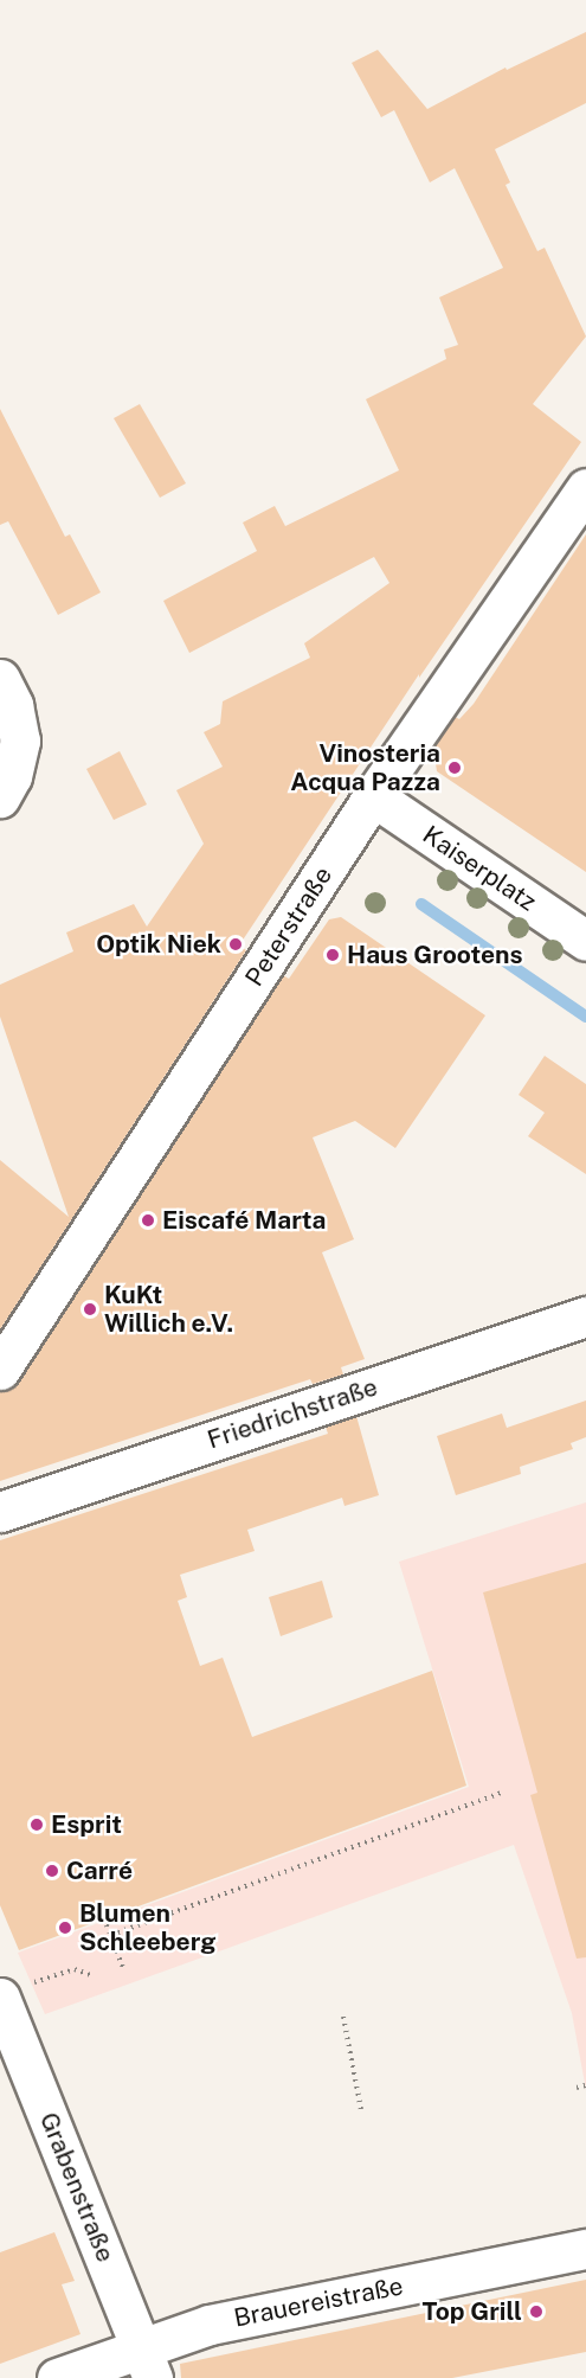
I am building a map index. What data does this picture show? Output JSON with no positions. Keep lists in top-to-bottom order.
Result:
{
  "streets": {
    "street": [
      "Kaiserplatz",
      "Peterstraße",
      "Friedrichstraße",
      "Grabenstraße",
      "Brauereistraße"
    ]
  },
  "crossings": [
    ["Kaiserplatz", "Peterstraße"],
    ["Grabenstraße", "Brauereistraße"]
  ],
  "places": [
    "Vinosteria Acqua Pazza",
    "Optik Niek",
    "Haus Grootens",
    "Eiscafé Marta",
    "KuKt Willich e.V.",
    "Esprit",
    "Carré",
    "Blumen Schleeberg",
    "Top Grill"
  ]
}
